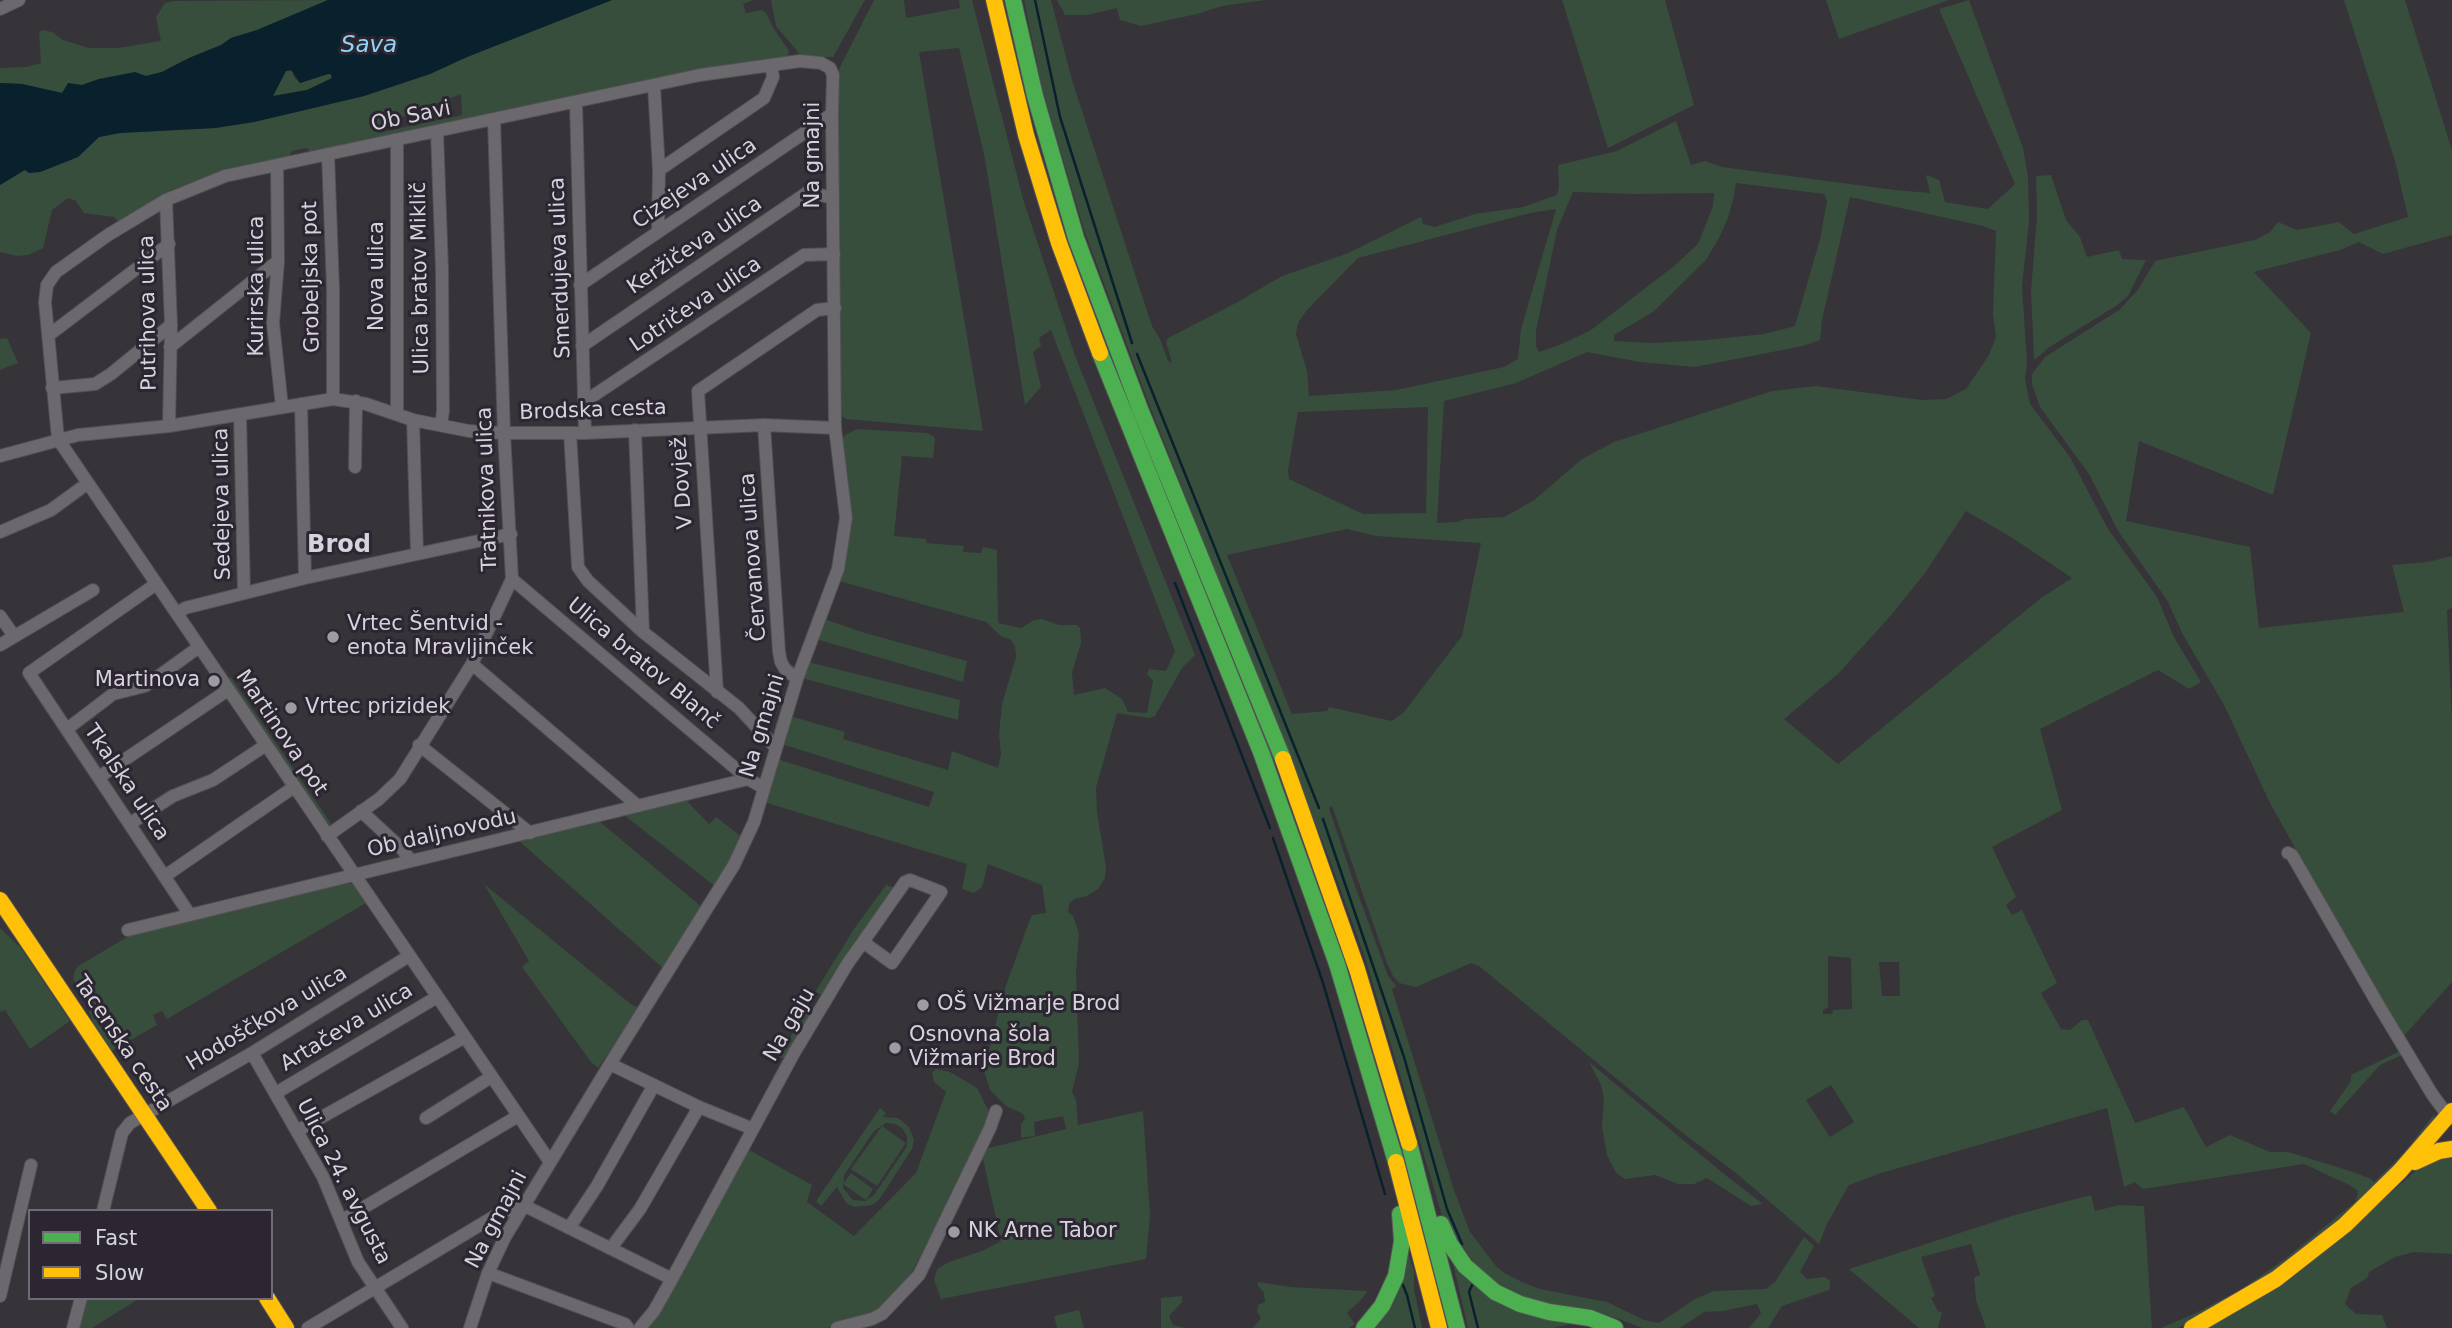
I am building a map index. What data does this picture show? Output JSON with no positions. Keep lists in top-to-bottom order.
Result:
{
  "streets": {
    "main road": ["Tacenska cesta"],
    "street": [
      "Ob Savi",
      "Na gmajni",
      "Cizejeva ulica",
      "Keržičeva ulica",
      "Smerdujeva ulica",
      "Nova ulica",
      "Grobeljska pot",
      "Ulica bratov Miklič",
      "Kurirska ulica",
      "Lotričeva ulica",
      "Putrihova ulica",
      "Brodska cesta",
      "V Dovjež",
      "Tratnikova ulica",
      "Sedejeva ulica",
      "Červanova ulica",
      "Ulica bratov Blanč",
      "Martinova pot",
      "Tkalska ulica",
      "Ob daljnovodu",
      "Hodoščkova ulica",
      "Na gaju",
      "Artačeva ulica",
      "Ulica 24. avgusta"
    ]
  },
  "crossings": [
    ["Ob Savi", "Na gmajni"],
    ["Ob Savi", "Smerdujeva ulica"],
    ["Ob Savi", "Nova ulica"],
    ["Ob Savi", "Grobeljska pot"],
    ["Ob Savi", "Ulica bratov Miklič"],
    ["Ob Savi", "Kurirska ulica"],
    ["Ob Savi", "Putrihova ulica"],
    ["Ob Savi", "Tratnikova ulica"],
    ["Ob Savi", "Martinova pot"],
    ["Na gmajni", "Cizejeva ulica"],
    ["Na gmajni", "Keržičeva ulica"],
    ["Na gmajni", "Lotričeva ulica"],
    ["Na gmajni", "Brodska cesta"],
    ["Na gmajni", "V Dovjež"],
    ["Na gmajni", "Červanova ulica"],
    ["Na gmajni", "Martinova pot"],
    ["Cizejeva ulica", "Smerdujeva ulica"],
    ["Keržičeva ulica", "Smerdujeva ulica"],
    ["Smerdujeva ulica", "Lotričeva ulica"],
    ["Smerdujeva ulica", "Brodska cesta"],
    ["Nova ulica", "Brodska cesta"],
    ["Grobeljska pot", "Brodska cesta"],
    ["Ulica bratov Miklič", "Brodska cesta"],
    ["Kurirska ulica", "Brodska cesta"],
    ["Putrihova ulica", "Brodska cesta"],
    ["Brodska cesta", "V Dovjež"],
    ["Brodska cesta", "Tratnikova ulica"],
    ["Brodska cesta", "Sedejeva ulica"],
    ["Brodska cesta", "Červanova ulica"],
    ["Brodska cesta", "Martinova pot"],
    ["Tratnikova ulica", "Ulica bratov Blanč"],
    ["Tratnikova ulica", "Martinova pot"],
    ["Ulica bratov Blanč", "Ob daljnovodu"],
    ["Martinova pot", "Tkalska ulica"],
    ["Martinova pot", "Ob daljnovodu"],
    ["Martinova pot", "Hodoščkova ulica"],
    ["Martinova pot", "Artačeva ulica"],
    ["Tkalska ulica", "Ob daljnovodu"],
    ["Hodoščkova ulica", "Tacenska cesta"],
    ["Hodoščkova ulica", "Ulica 24. avgusta"],
    ["Artačeva ulica", "Ulica 24. avgusta"]
  ],
  "districts": ["Brod"],
  "water": ["Sava"],
  "places": [
    "Vrtec Šentvid - enota Mravljinček",
    "Martinova",
    "Vrtec prizidek",
    "OŠ Vižmarje Brod",
    "Osnovna šola Vižmarje Brod",
    "NK Arne Tabor"
  ],
  "legend": ["Fast", "Slow"]
}
